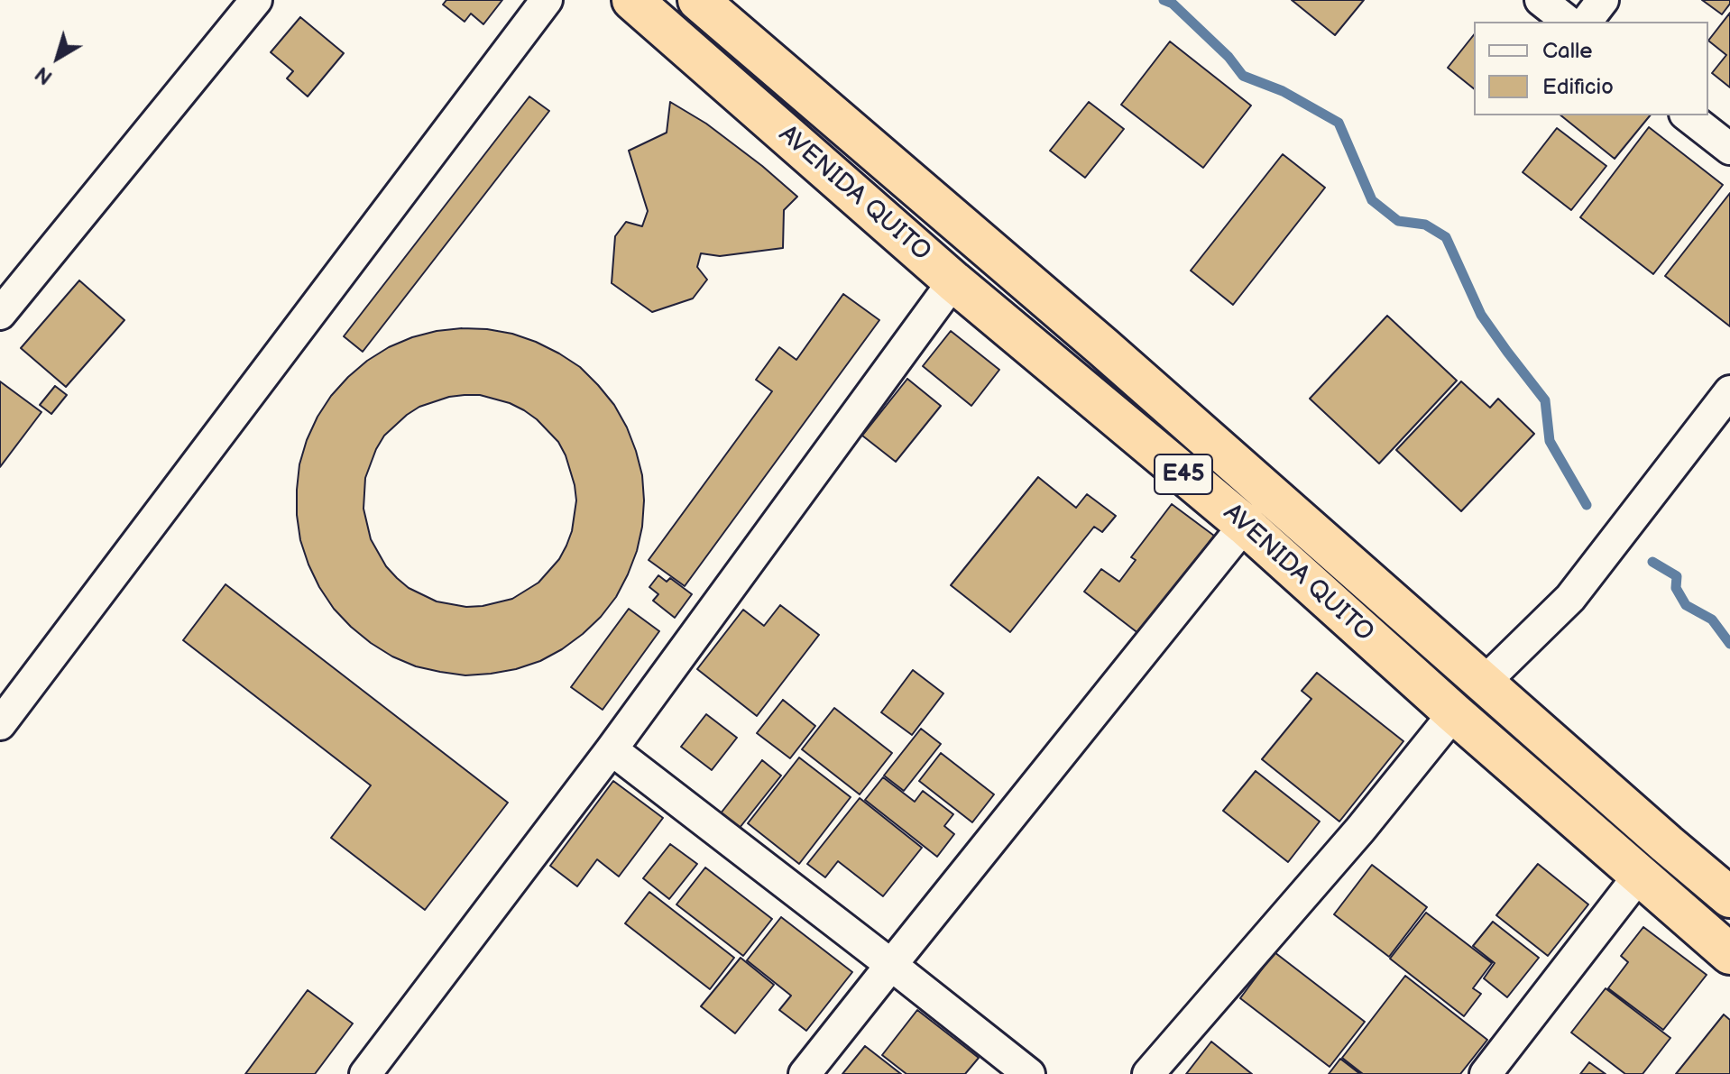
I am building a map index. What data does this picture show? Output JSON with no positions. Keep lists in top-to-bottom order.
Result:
{
  "streets": {
    "highway": ["AVENIDA QUITO", "E45"]
  },
  "legend": ["Calle", "Edificio"],
  "north": "bottom left"
}
